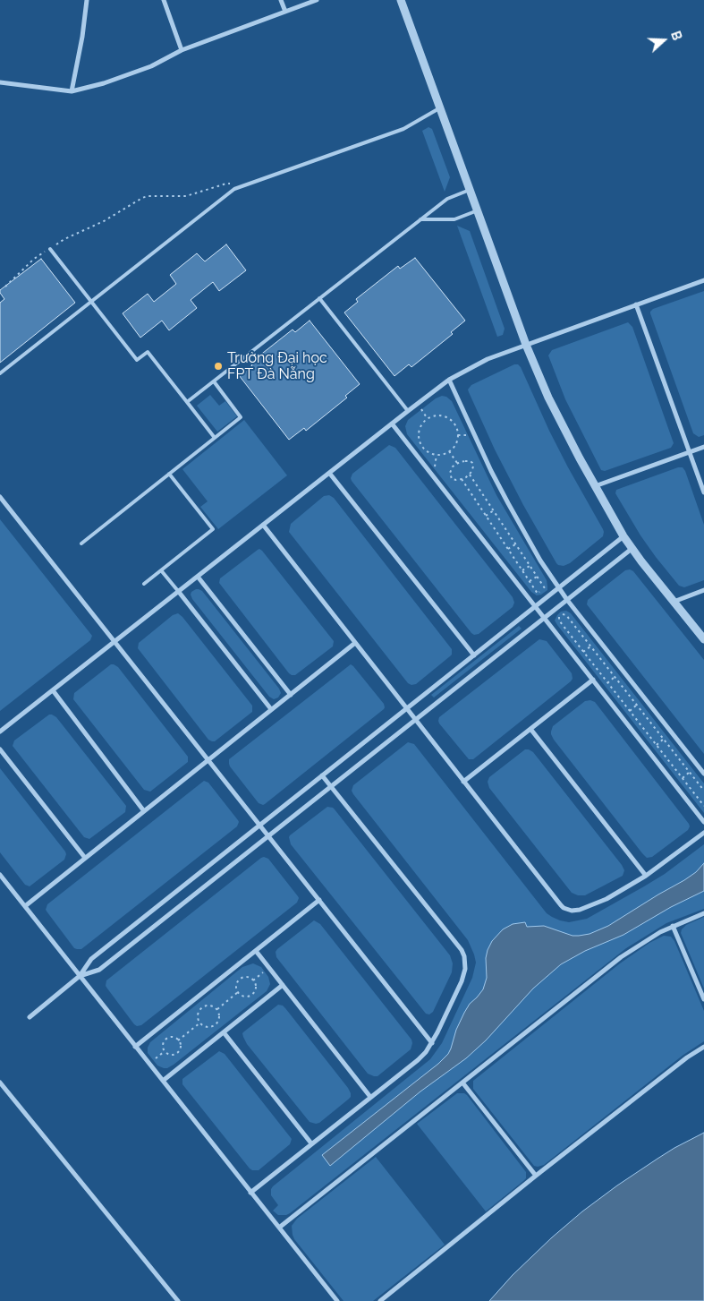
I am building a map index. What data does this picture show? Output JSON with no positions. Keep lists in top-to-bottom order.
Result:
{
  "places": ["Trường Đại học FPT Đà Nẵng"],
  "north": "right"
}
